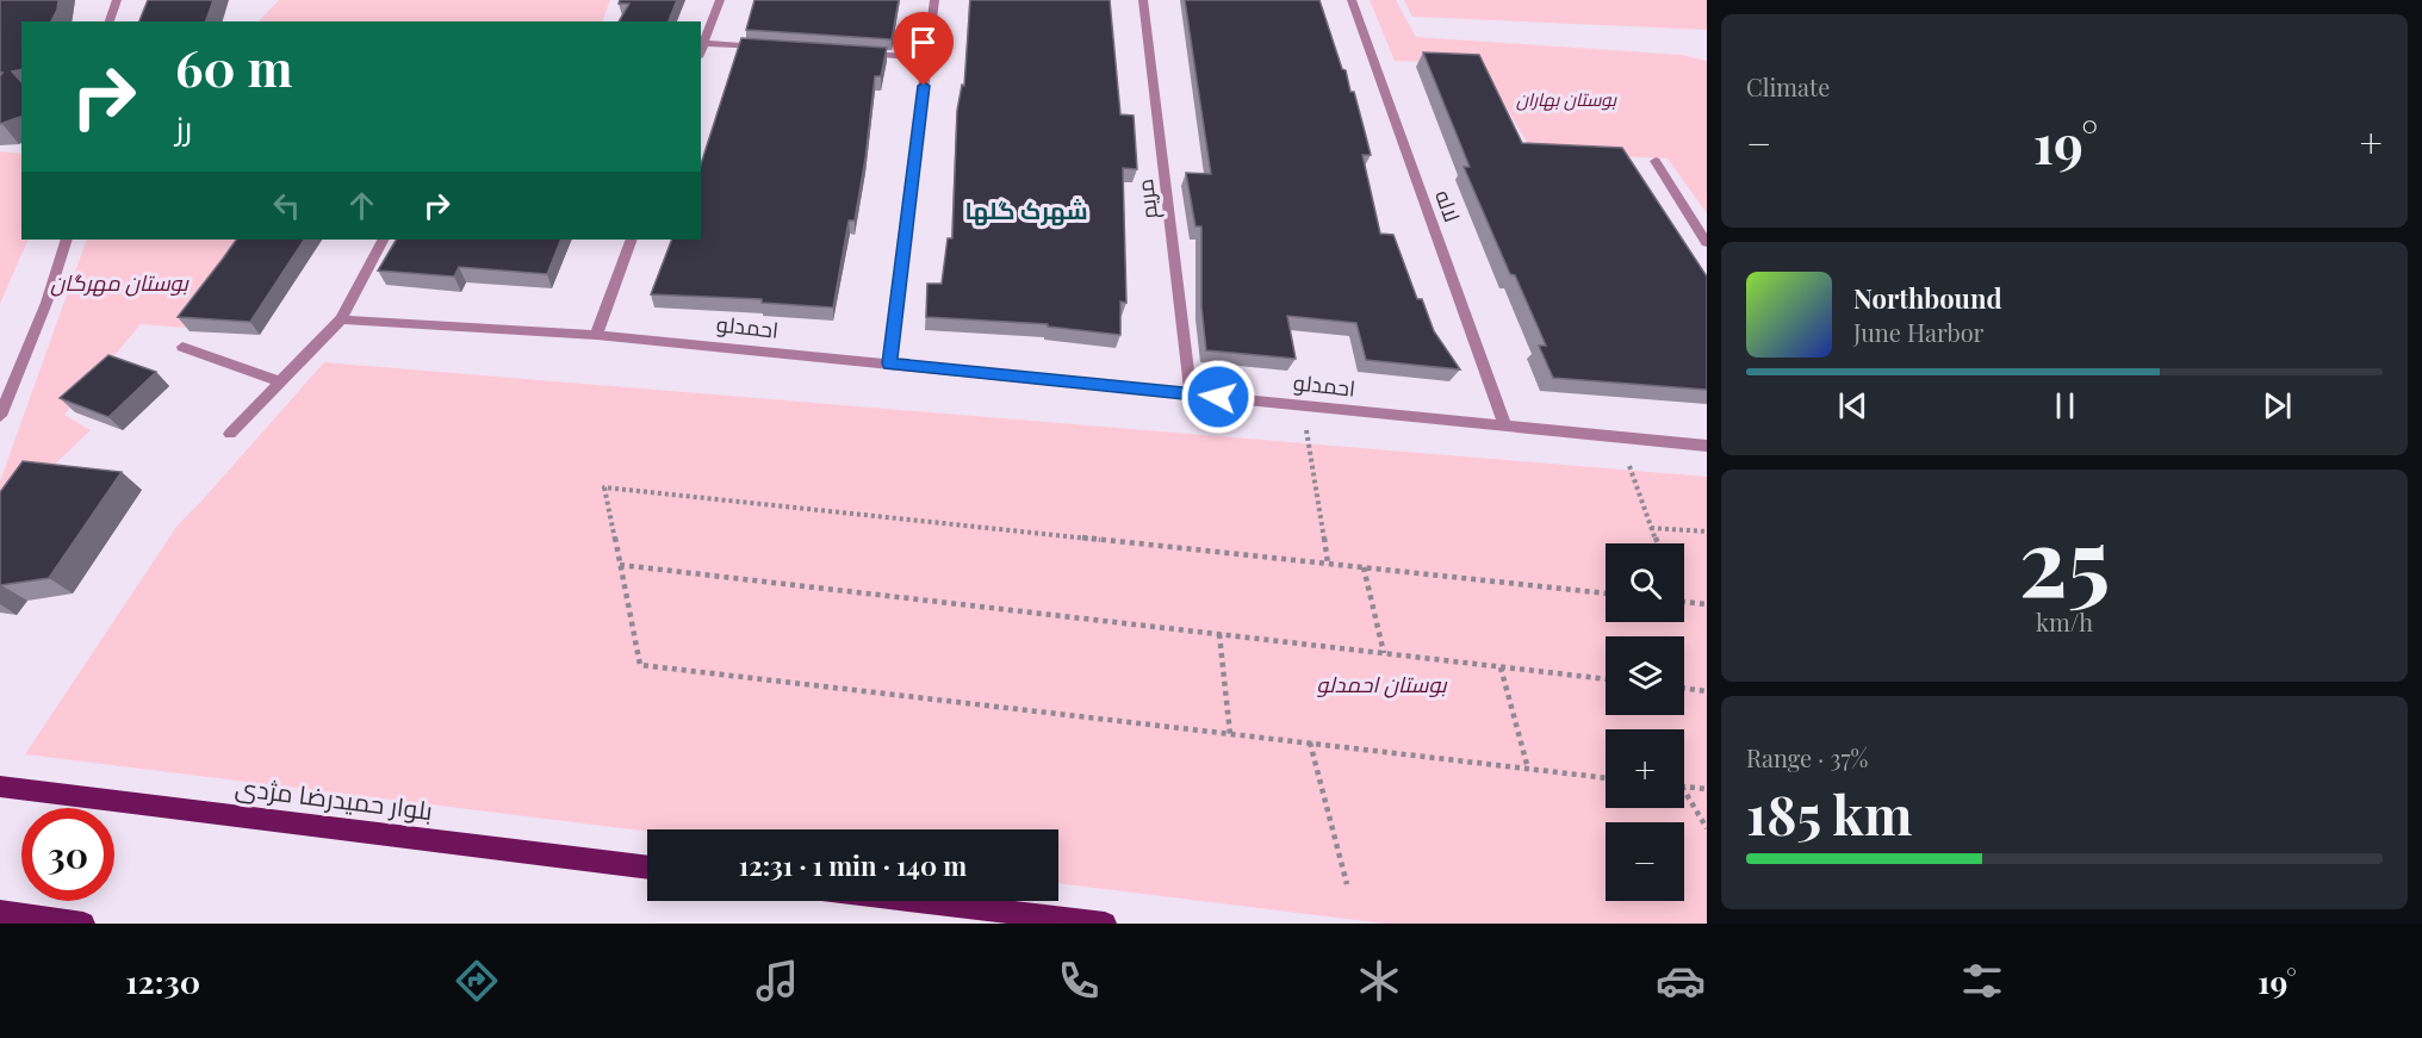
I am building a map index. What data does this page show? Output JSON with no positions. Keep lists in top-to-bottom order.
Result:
{
  "streets": {
    "main road": ["بلوار حمیدرضا مژدی"],
    "street": ["مریم", "لاله", "احمدلو"]
  },
  "crossings": [
    ["مریم", "احمدلو"],
    ["لاله", "احمدلو"]
  ],
  "districts": ["شهرک گلها"],
  "parks": ["بوستان بهاران", "بوستان مهرگان", "بوستان احمدلو"],
  "page": {
    "tile": [
      "Climate",
      ["25", "km/h"],
      ["Range · 37%", "185 km"]
    ],
    "turn": ["60 m", "رز"],
    "heat": ["−", "19°", "+"],
    "song": ["Northbound", "June Harbor"],
    "map_buttons": ["+", "−"],
    "limit": "30",
    "trip": "12:31 · 1 min · 140 m",
    "tabs": ["12:30", "19°"]
  }
}
